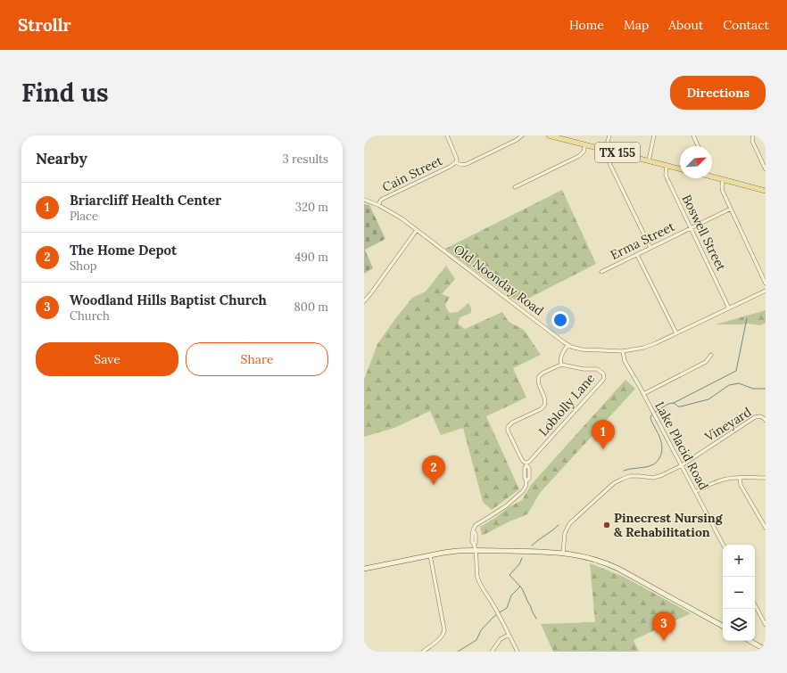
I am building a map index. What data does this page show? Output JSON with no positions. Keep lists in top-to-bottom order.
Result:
{
  "streets": {
    "main road": ["TX 155"],
    "street": [
      "Cain Street",
      "Boswell Street",
      "Erma Street",
      "Old Noonday Road",
      "Loblolly Lane",
      "Vineyard",
      "Lake Placid Road"
    ]
  },
  "crossings": [
    ["TX 155", "Boswell Street"],
    ["Cain Street", "Old Noonday Road"],
    ["Boswell Street", "Erma Street"],
    ["Boswell Street", "Old Noonday Road"],
    ["Old Noonday Road", "Lake Placid Road"],
    ["Vineyard", "Lake Placid Road"]
  ],
  "places": ["Pinecrest Nursing & Rehabilitation"],
  "north": "top right",
  "page": {
    "header": "Strollr",
    "nav": [
      "Home",
      "Map",
      "About",
      "Contact"
    ],
    "buttons": [
      "Directions",
      ["Save", "Share"]
    ],
    "title": "Find us",
    "heading": ["Nearby", "3 results"],
    "list": [
      {
        "mark": "1",
        "name": "Briarcliff Health Center",
        "note": "Place",
        "value": "320 m"
      },
      {
        "mark": "2",
        "name": "The Home Depot",
        "note": "Shop",
        "value": "490 m"
      },
      {
        "mark": "3",
        "name": "Woodland Hills Baptist Church",
        "note": "Church",
        "value": "800 m"
      }
    ],
    "pins": ["1", "2", "3"],
    "map_buttons": ["+", "−"]
  }
}
